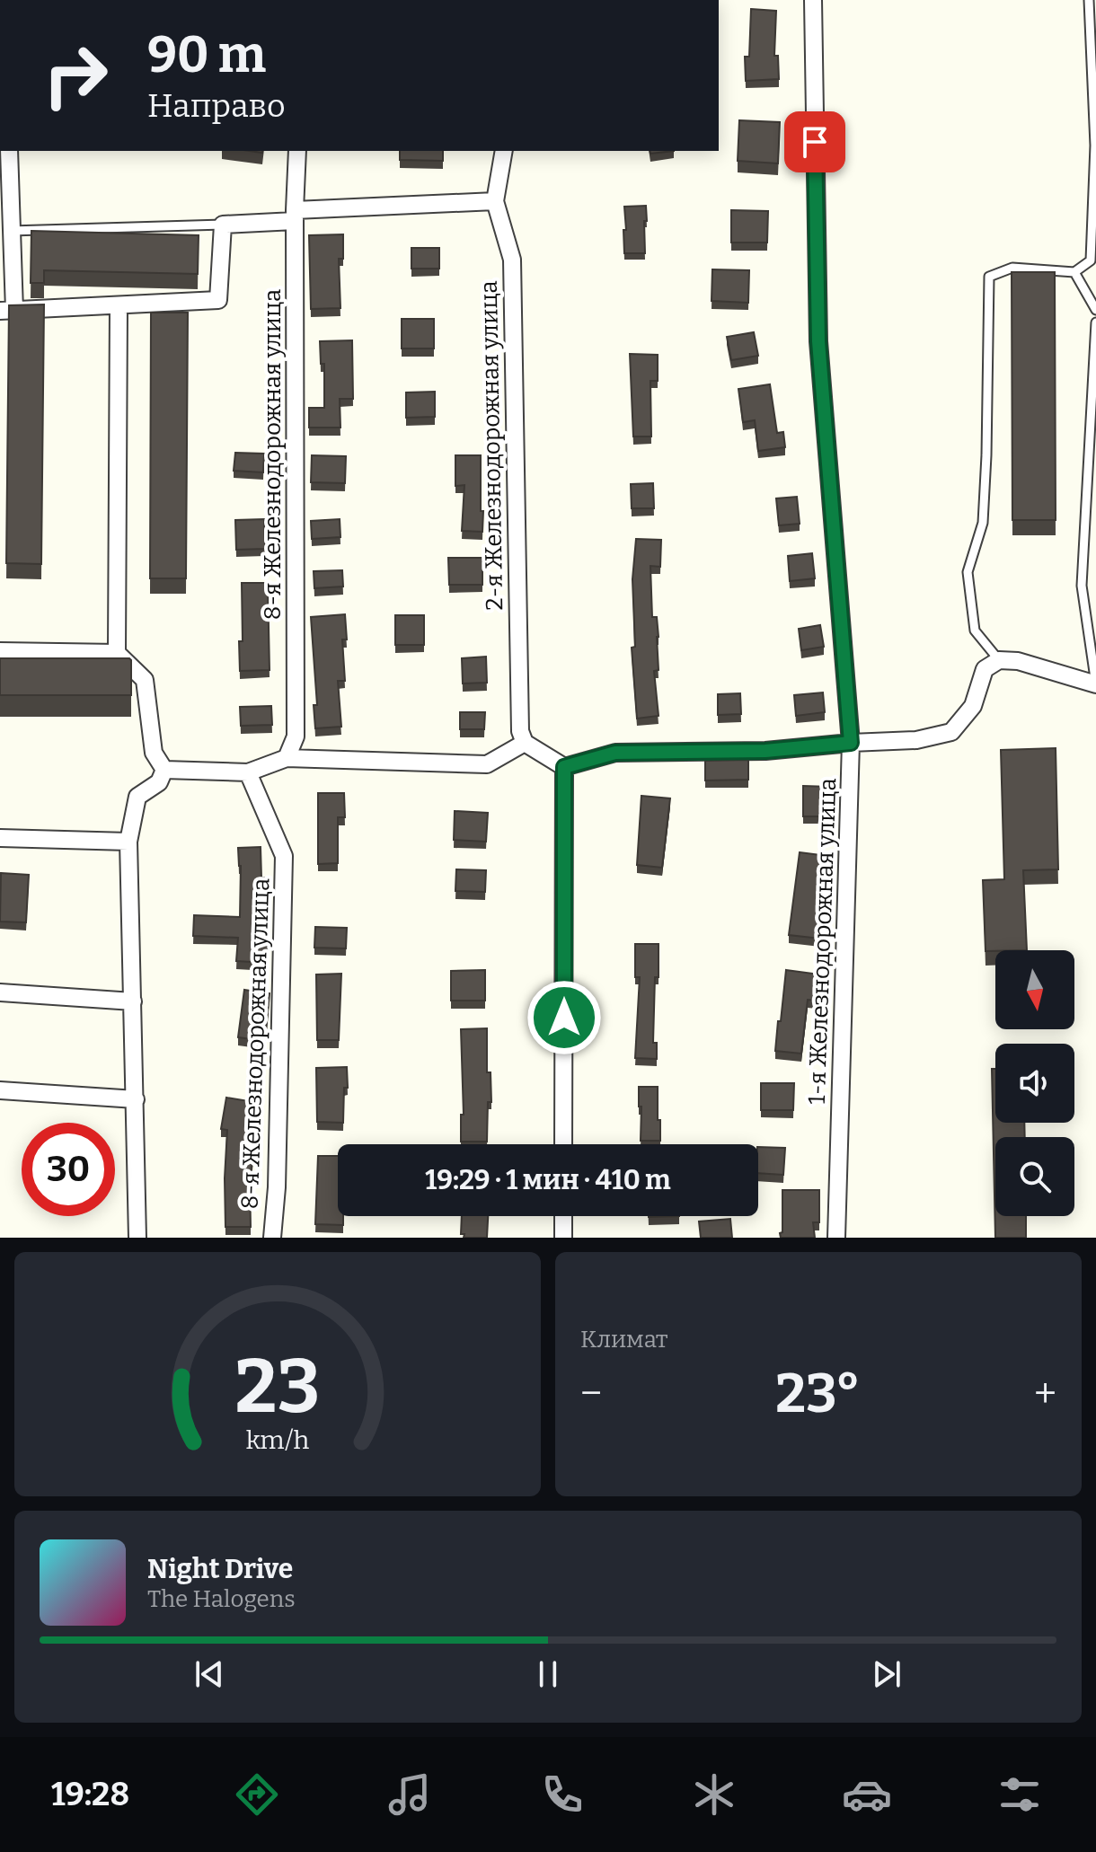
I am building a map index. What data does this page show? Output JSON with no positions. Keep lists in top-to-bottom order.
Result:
{
  "streets": {
    "street": ["2-я Железнодорожная улица", "8-я Железнодорожная улица", "1-я Железнодорожная улица"]
  },
  "north": "bottom",
  "page": {
    "turn": ["90 m", "Направо"],
    "limit": "30",
    "trip": "19:29 · 1 мин · 410 m",
    "tile": "Климат",
    "heat": ["−", "23°", "+"],
    "song": ["Night Drive", "The Halogens"],
    "tabs": "19:28",
    "gauge": ["23", "km/h"]
  }
}
